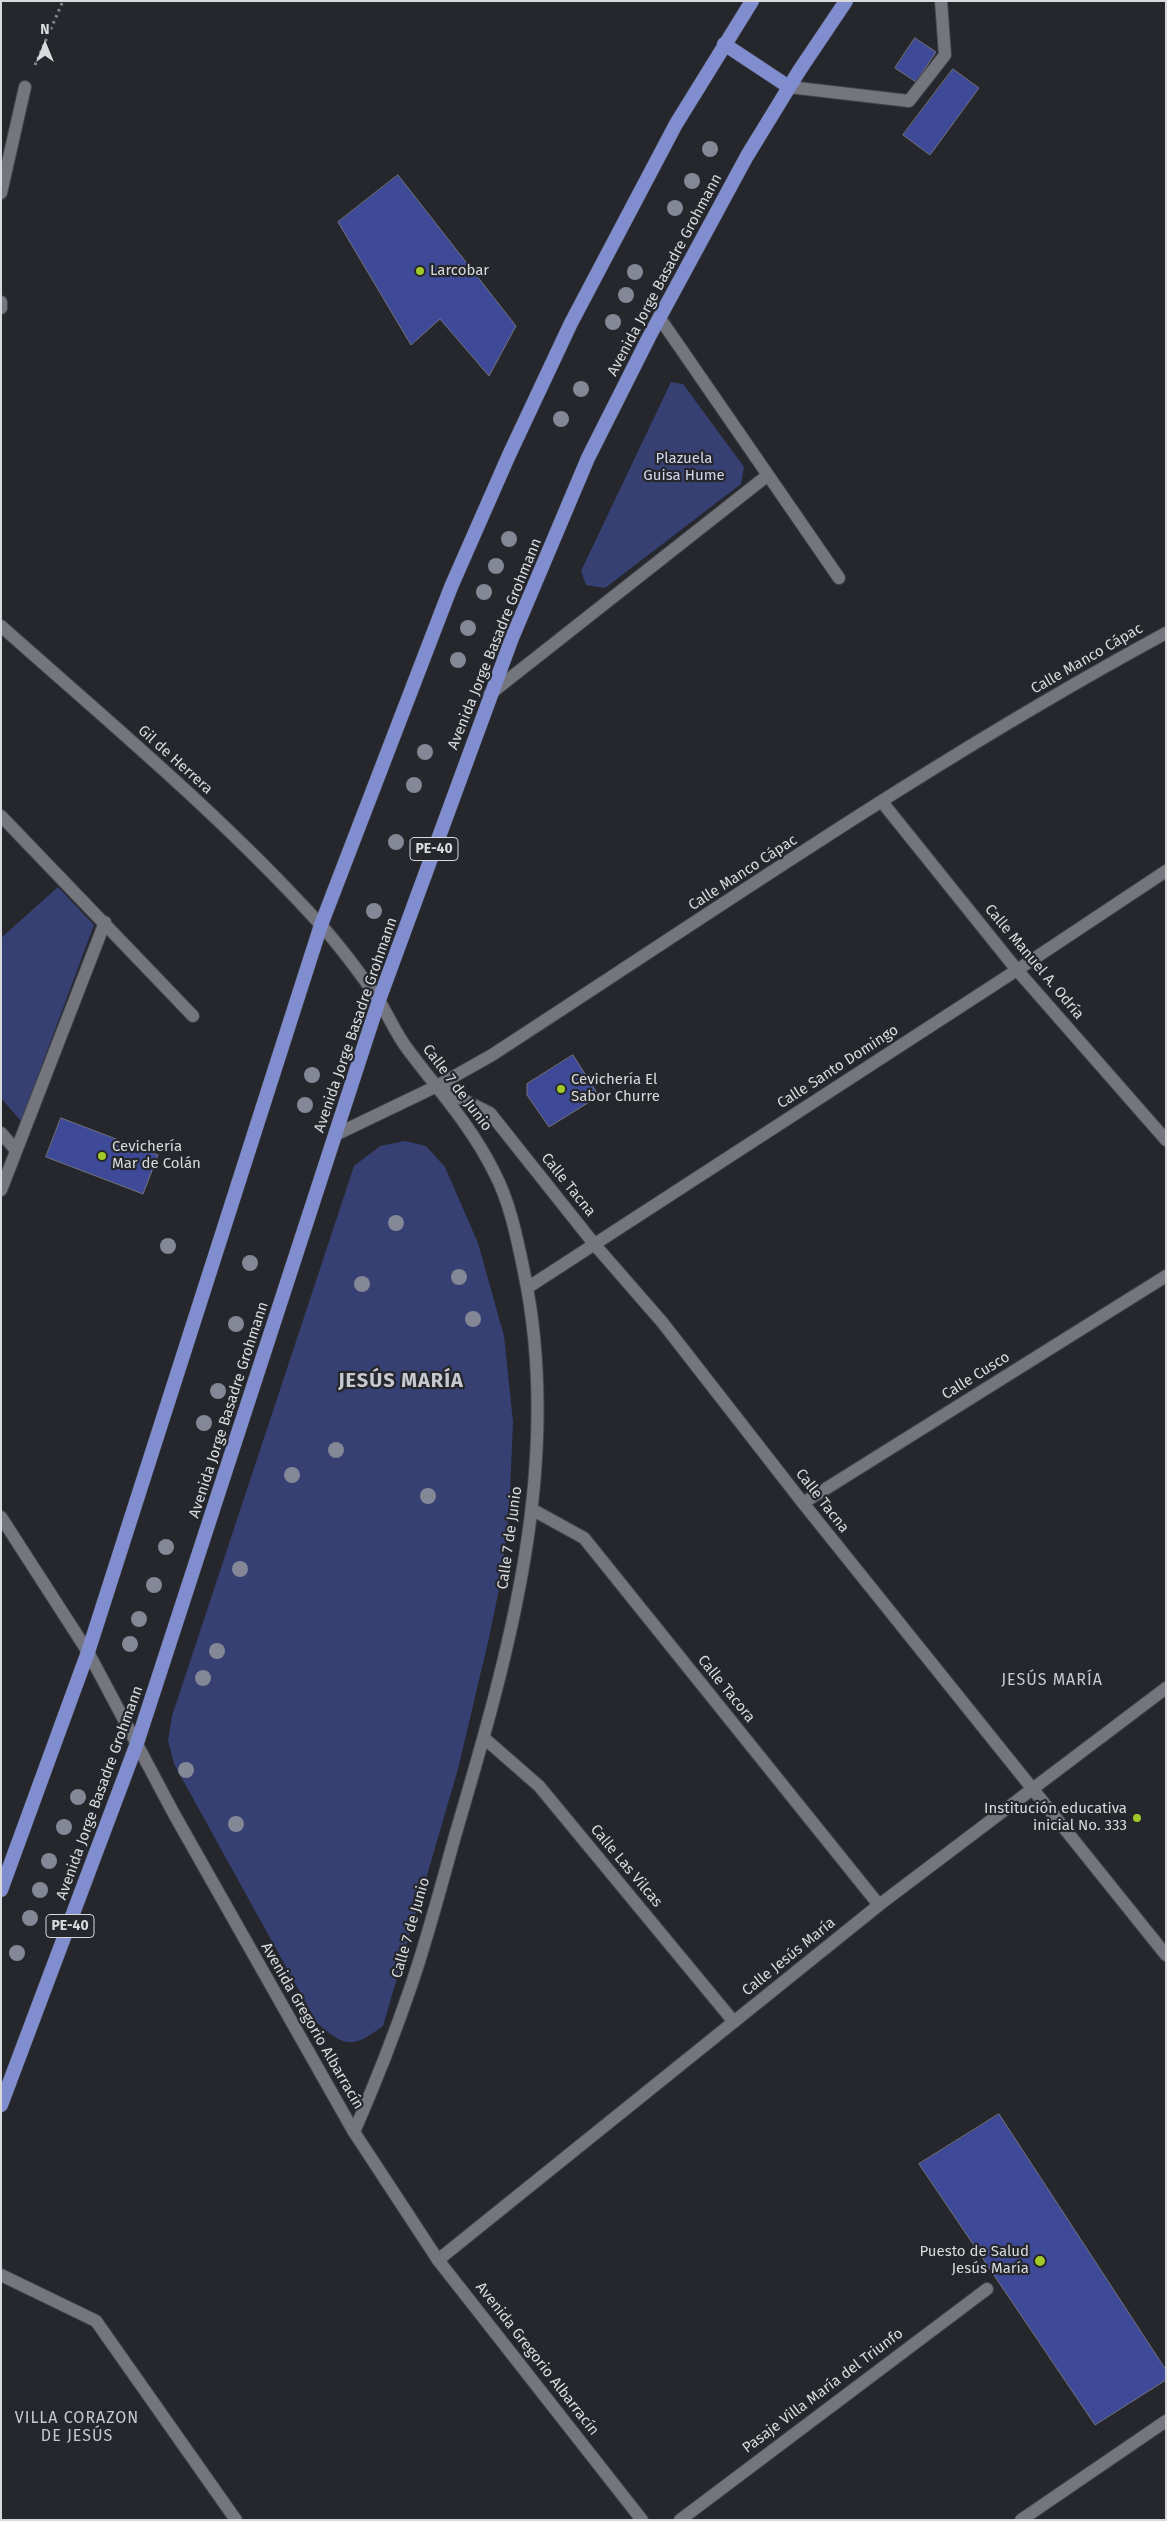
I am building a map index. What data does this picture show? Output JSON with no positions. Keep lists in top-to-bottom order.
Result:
{
  "streets": {
    "highway": ["Avenida Jorge Basadre Grohmann", "PE-40"],
    "street": [
      "Calle Manco Cápac",
      "Gil de Herrera",
      "Calle Manuel A. Odría",
      "Calle Santo Domingo",
      "Calle 7 de Junio",
      "Calle Tacna",
      "Calle Cusco",
      "Calle Tacora",
      "Calle Las Vilcas",
      "Calle Jesús María",
      "Avenida Gregorio Albarracín",
      "Pasaje Villa María del Triunfo"
    ]
  },
  "crossings": [
    ["Avenida Jorge Basadre Grohmann", "Calle Manco Cápac"],
    ["Avenida Jorge Basadre Grohmann", "Calle 7 de Junio"],
    ["Avenida Jorge Basadre Grohmann", "Avenida Gregorio Albarracín"],
    ["Calle Manco Cápac", "Calle Manuel A. Odría"],
    ["Calle Manco Cápac", "Calle 7 de Junio"],
    ["Calle Manco Cápac", "Calle Tacna"],
    ["Gil de Herrera", "Calle 7 de Junio"],
    ["Calle Manuel A. Odría", "Calle Santo Domingo"],
    ["Calle Santo Domingo", "Calle 7 de Junio"],
    ["Calle Santo Domingo", "Calle Tacna"],
    ["Calle 7 de Junio", "Calle Tacna"],
    ["Calle 7 de Junio", "Calle Tacora"],
    ["Calle 7 de Junio", "Calle Las Vilcas"],
    ["Calle 7 de Junio", "Avenida Gregorio Albarracín"],
    ["Calle Tacna", "Calle Cusco"],
    ["Calle Tacna", "Calle Jesús María"],
    ["Calle Tacora", "Calle Jesús María"],
    ["Calle Las Vilcas", "Calle Jesús María"],
    ["Calle Jesús María", "Avenida Gregorio Albarracín"]
  ],
  "districts": ["JESÚS MARÍA", "JESÚS MARÍA", "VILLA CORAZON DE JESÚS"],
  "parks": ["Plazuela Guisa Hume"],
  "places": [
    "Larcobar",
    "Cevichería El Sabor Churre",
    "Cevichería Mar de Colán",
    "Institución educativa inicial No. 333",
    "Puesto de Salud Jesús María"
  ],
  "north": "top"
}
